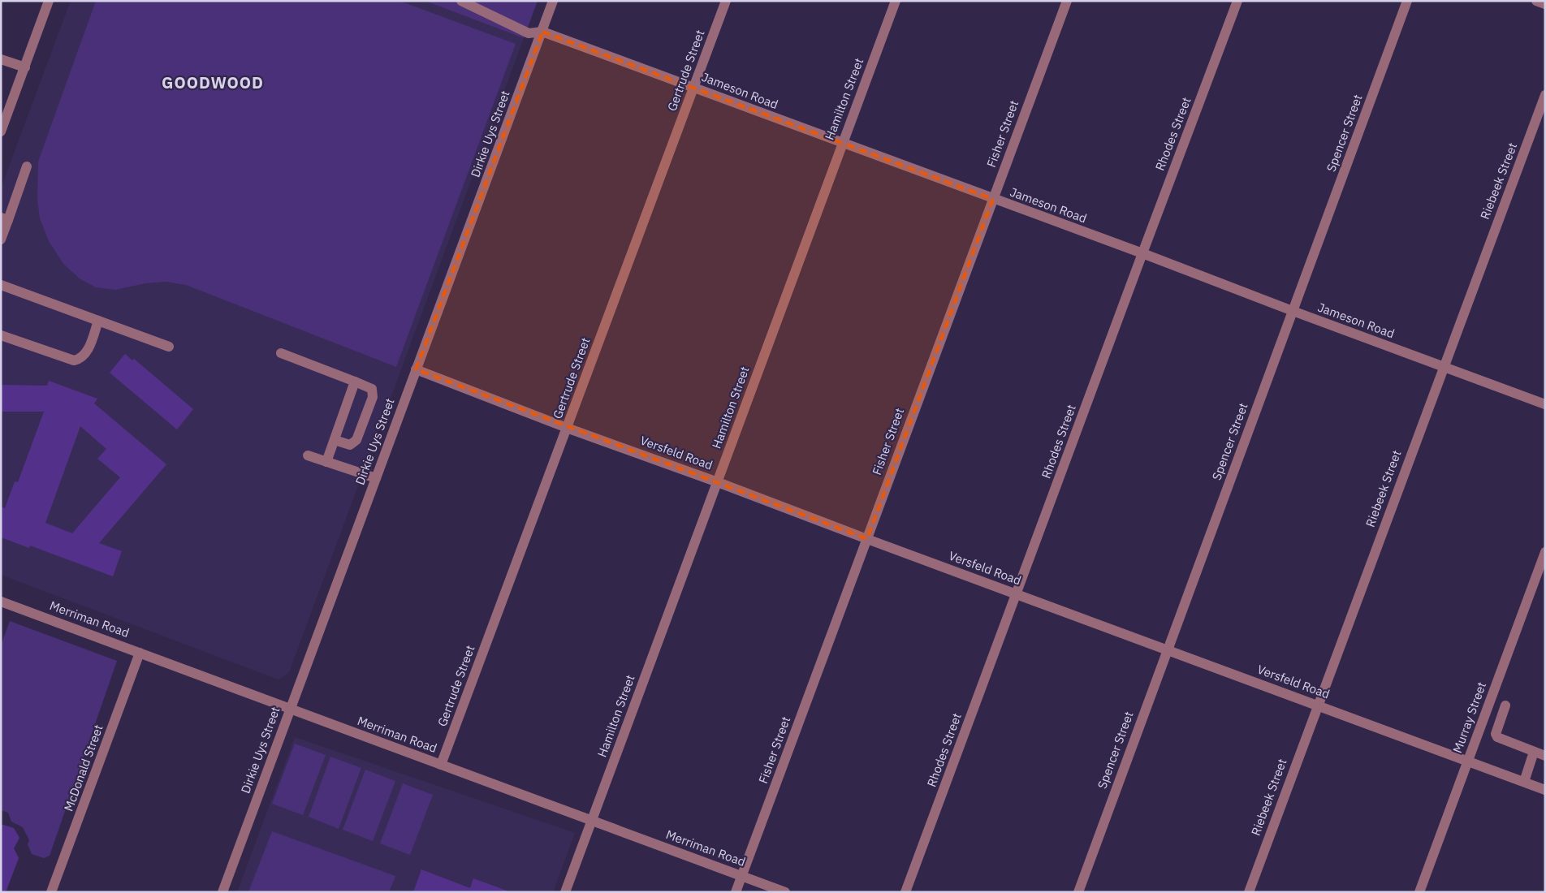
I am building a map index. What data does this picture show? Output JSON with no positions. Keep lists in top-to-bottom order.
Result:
{
  "streets": {
    "street": [
      "Gertrude Street",
      "Jameson Road",
      "Hamilton Street",
      "Spencer Street",
      "Dirkie Uys Street",
      "Fisher Street",
      "Rhodes Street",
      "Riebeek Street",
      "Versfeld Road",
      "Merriman Road",
      "Murray Street",
      "McDonald Street"
    ]
  },
  "crossings": [
    ["Gertrude Street", "Jameson Road"],
    ["Gertrude Street", "Versfeld Road"],
    ["Gertrude Street", "Merriman Road"],
    ["Jameson Road", "Hamilton Street"],
    ["Jameson Road", "Spencer Street"],
    ["Jameson Road", "Dirkie Uys Street"],
    ["Jameson Road", "Fisher Street"],
    ["Jameson Road", "Rhodes Street"],
    ["Jameson Road", "Riebeek Street"],
    ["Hamilton Street", "Versfeld Road"],
    ["Hamilton Street", "Merriman Road"],
    ["Spencer Street", "Versfeld Road"],
    ["Dirkie Uys Street", "Versfeld Road"],
    ["Dirkie Uys Street", "Merriman Road"],
    ["Fisher Street", "Versfeld Road"],
    ["Fisher Street", "Merriman Road"],
    ["Rhodes Street", "Versfeld Road"],
    ["Riebeek Street", "Versfeld Road"],
    ["Versfeld Road", "Murray Street"],
    ["Merriman Road", "McDonald Street"]
  ],
  "districts": ["GOODWOOD"]
}
